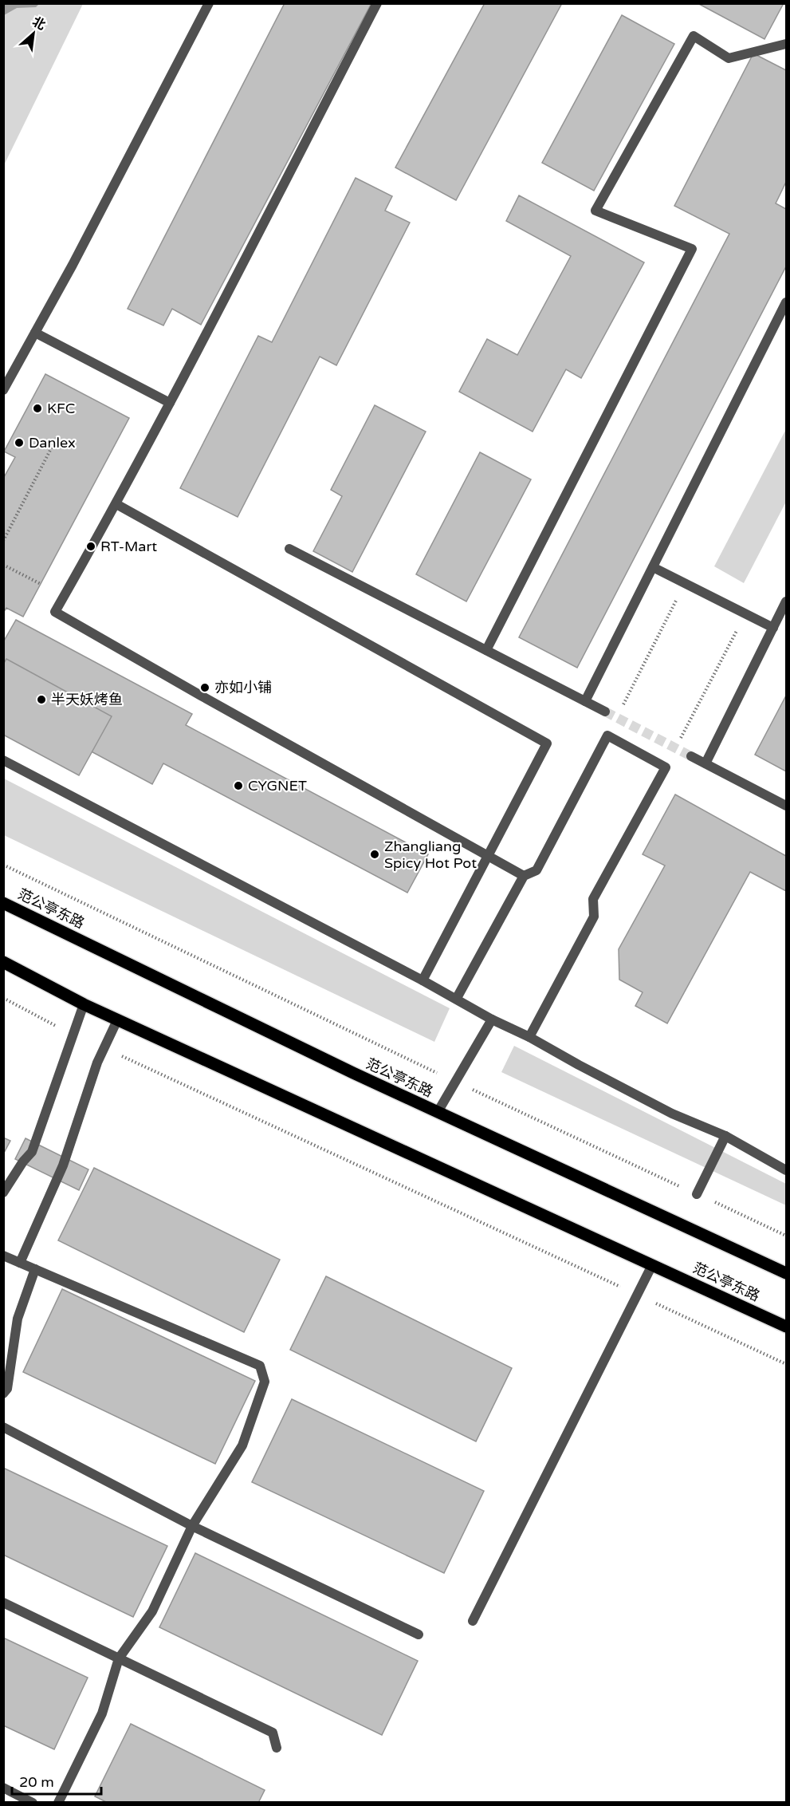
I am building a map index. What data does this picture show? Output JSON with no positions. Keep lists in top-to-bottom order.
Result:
{
  "streets": {
    "main road": ["范公亭东路"]
  },
  "places": [
    "KFC",
    "Danlex",
    "RT-Mart",
    "亦如小铺",
    "半天妖烤鱼",
    "CYGNET",
    "Zhangliang Spicy Hot Pot"
  ],
  "scale_bar": "20 m",
  "north": "top right"
}
